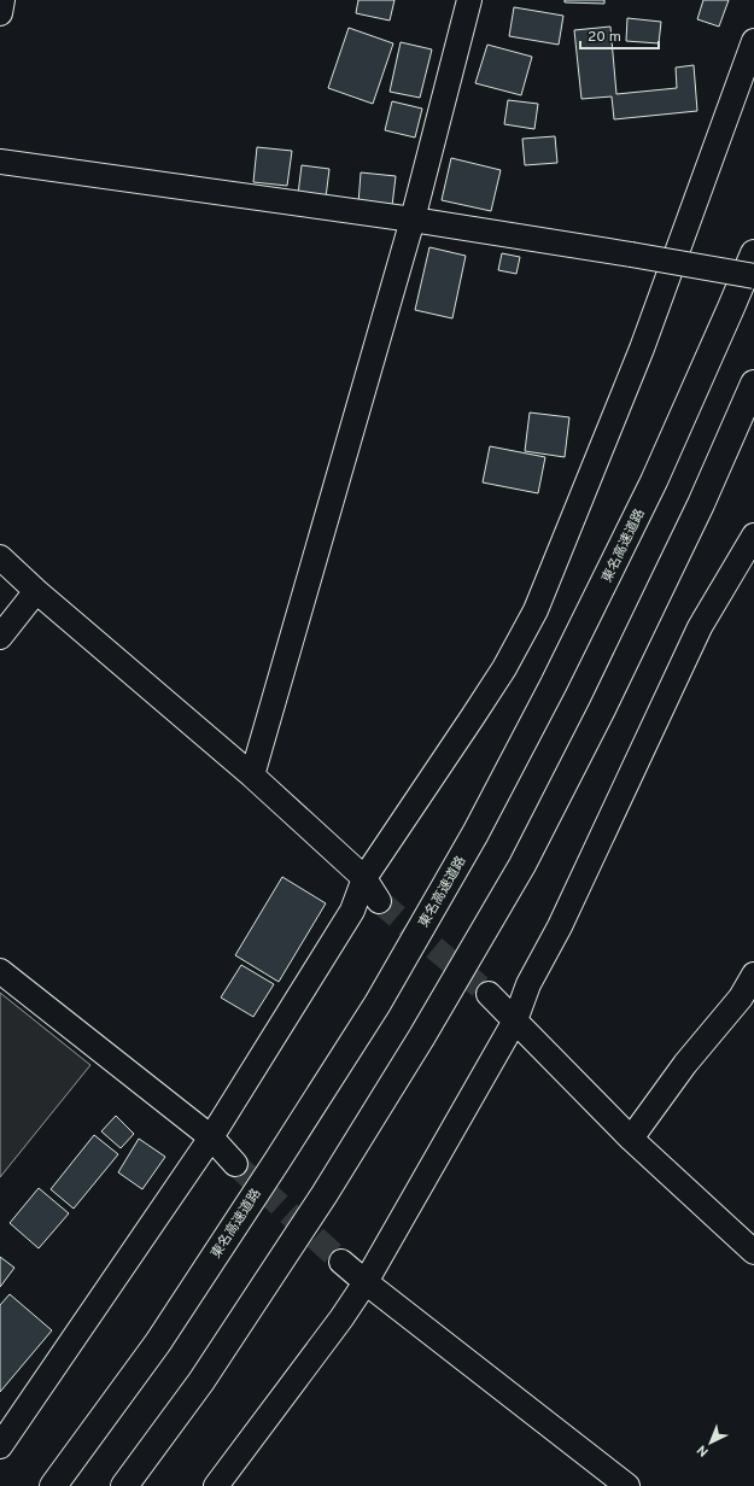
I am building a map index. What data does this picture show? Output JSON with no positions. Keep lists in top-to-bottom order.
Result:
{
  "streets": {
    "highway": ["東名高速道路"]
  },
  "scale_bar": "20 m",
  "north": "bottom left"
}
